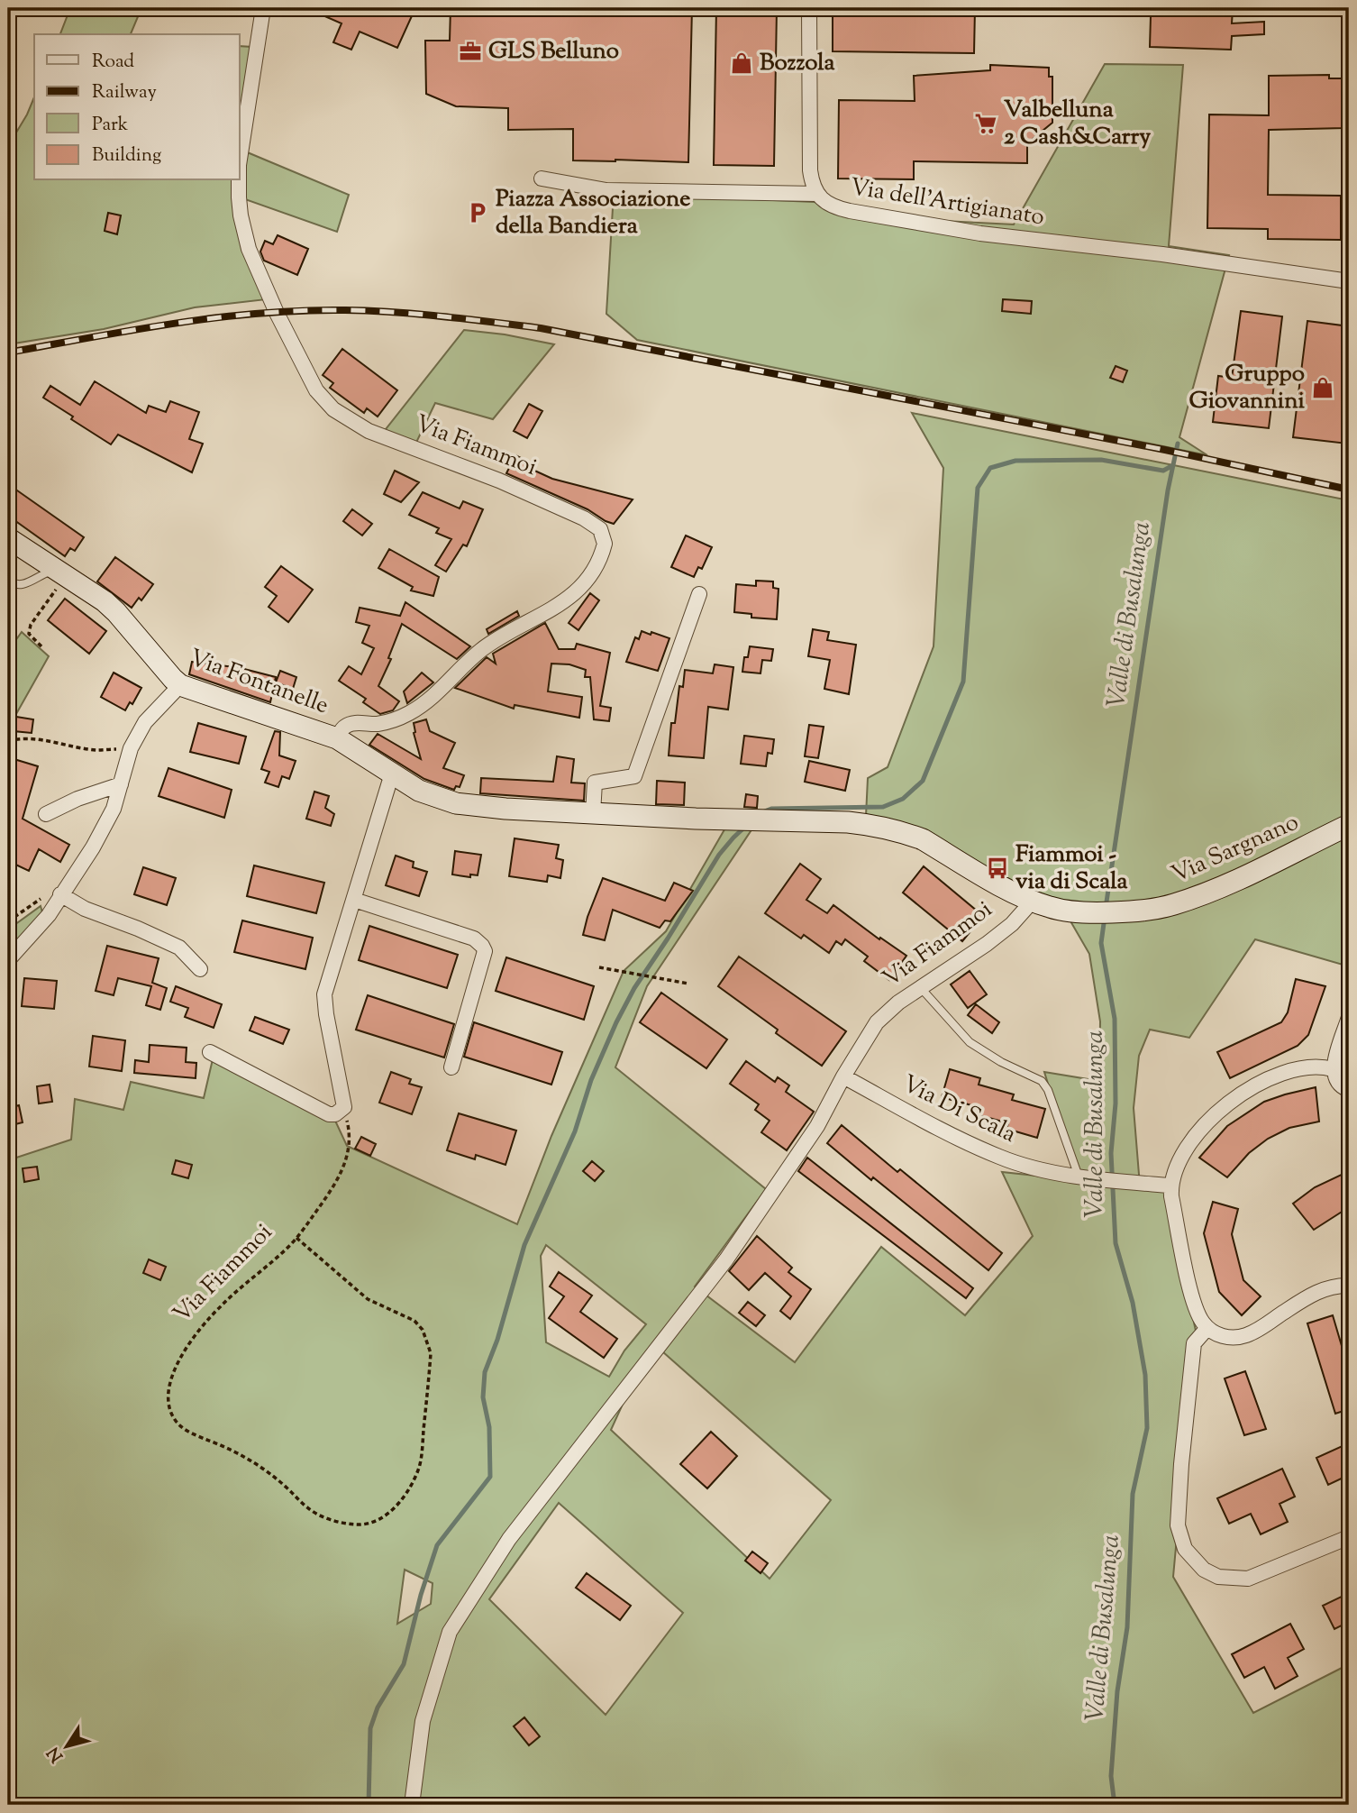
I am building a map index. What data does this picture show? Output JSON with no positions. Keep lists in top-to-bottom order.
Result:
{
  "streets": {
    "street": [
      "Via dell'Artigianato",
      "Via Fiammoi",
      "Via Fontanelle",
      "Via Sargnano",
      "Via Di Scala"
    ]
  },
  "crossings": [
    ["Via Fiammoi", "Via Fontanelle"],
    ["Via Fiammoi", "Via Sargnano"],
    ["Via Fiammoi", "Via Di Scala"]
  ],
  "water": ["Valle di Busalunga"],
  "places": {
    "office": ["GLS Belluno"],
    "shop": ["Bozzola", "Gruppo Giovannini"],
    "supermarket": ["Valbelluna 2 Cash&Carry"],
    "parking": ["Piazza Associazione della Bandiera"],
    "bus stop": ["Fiammoi - via di Scala"]
  },
  "legend": [
    "Road",
    "Railway",
    "Park",
    "Building"
  ],
  "north": "bottom left"
}
